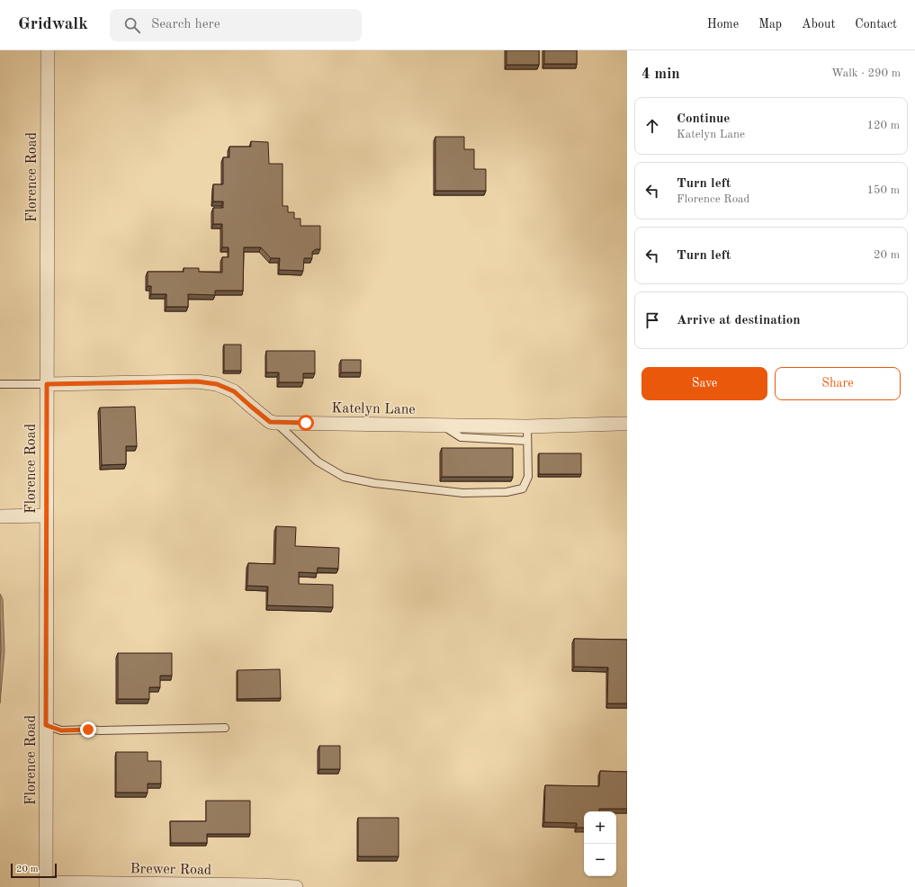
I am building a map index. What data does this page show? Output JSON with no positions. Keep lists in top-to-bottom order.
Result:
{
  "streets": {
    "street": ["Florence Road", "Katelyn Lane", "Brewer Road"]
  },
  "crossings": [
    ["Florence Road", "Katelyn Lane"],
    ["Florence Road", "Brewer Road"]
  ],
  "scale_bar": "20 m",
  "page": {
    "header": "Gridwalk",
    "search": "Search here",
    "nav": [
      "Home",
      "Map",
      "About",
      "Contact"
    ],
    "heading": ["4 min", "Walk · 290 m"],
    "list": [
      ["Continue", "Katelyn Lane", "120 m"],
      ["Turn left", "Florence Road", "150 m"],
      ["Turn left", "20 m"],
      "Arrive at destination"
    ],
    "buttons": ["Save", "Share"],
    "map_buttons": ["+", "−"],
    "scale": "20 m"
  }
}
